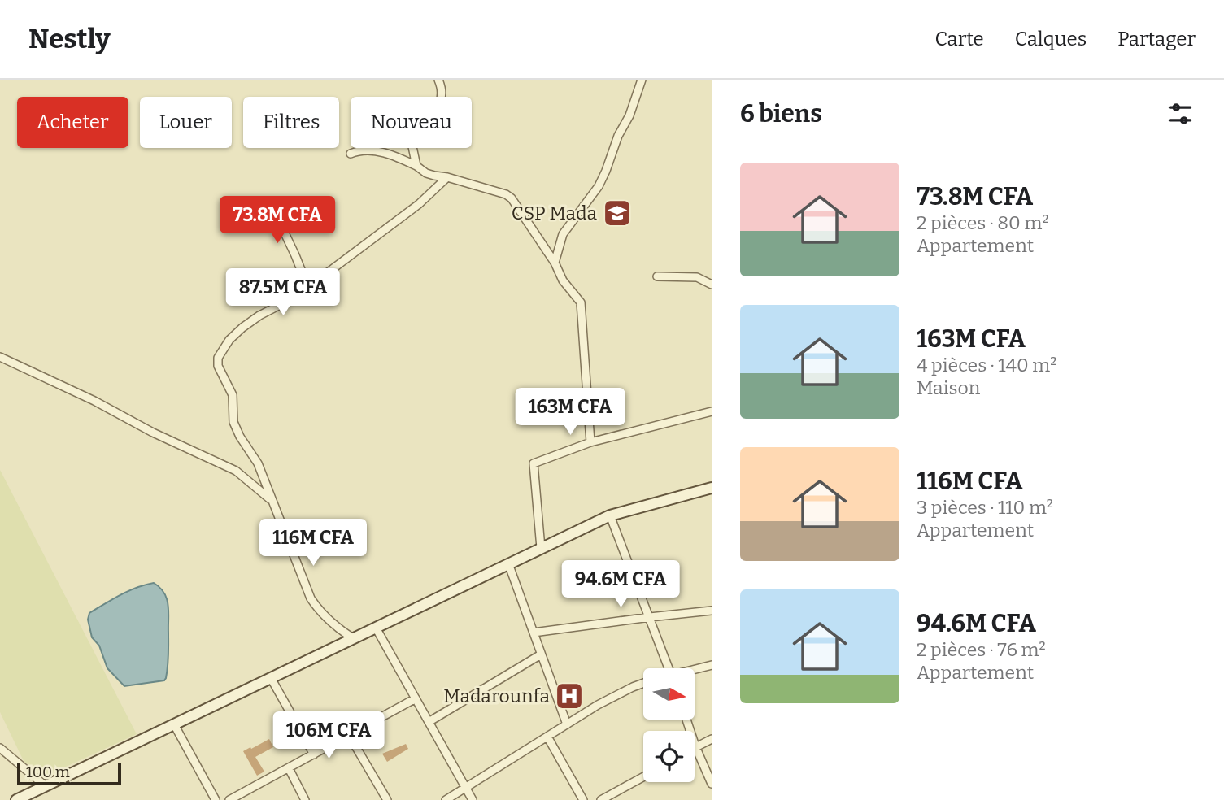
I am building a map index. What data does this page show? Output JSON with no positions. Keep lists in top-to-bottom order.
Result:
{
  "places": {
    "school or university": ["CSP Mada"],
    "hospital": ["Madarounfa"]
  },
  "scale_bar": "100 m",
  "north": "right",
  "page": {
    "header": "Nestly",
    "nav": ["Carte", "Calques", "Partager"],
    "heading": "6 biens",
    "chip": [
      "Acheter",
      "Louer",
      "Filtres",
      "Nouveau"
    ],
    "list": [
      {
        "name": "73.8M CFA",
        "note": "2 pièces · 80 m² · Appartement"
      },
      {
        "name": "163M CFA",
        "note": "4 pièces · 140 m² · Maison"
      },
      {
        "name": "116M CFA",
        "note": "3 pièces · 110 m² · Appartement"
      },
      {
        "name": "94.6M CFA",
        "note": "2 pièces · 76 m² · Appartement"
      }
    ],
    "price": [
      "73.8M CFA",
      "87.5M CFA",
      "163M CFA",
      "116M CFA",
      "94.6M CFA",
      "106M CFA"
    ],
    "scale": "100 m"
  }
}
